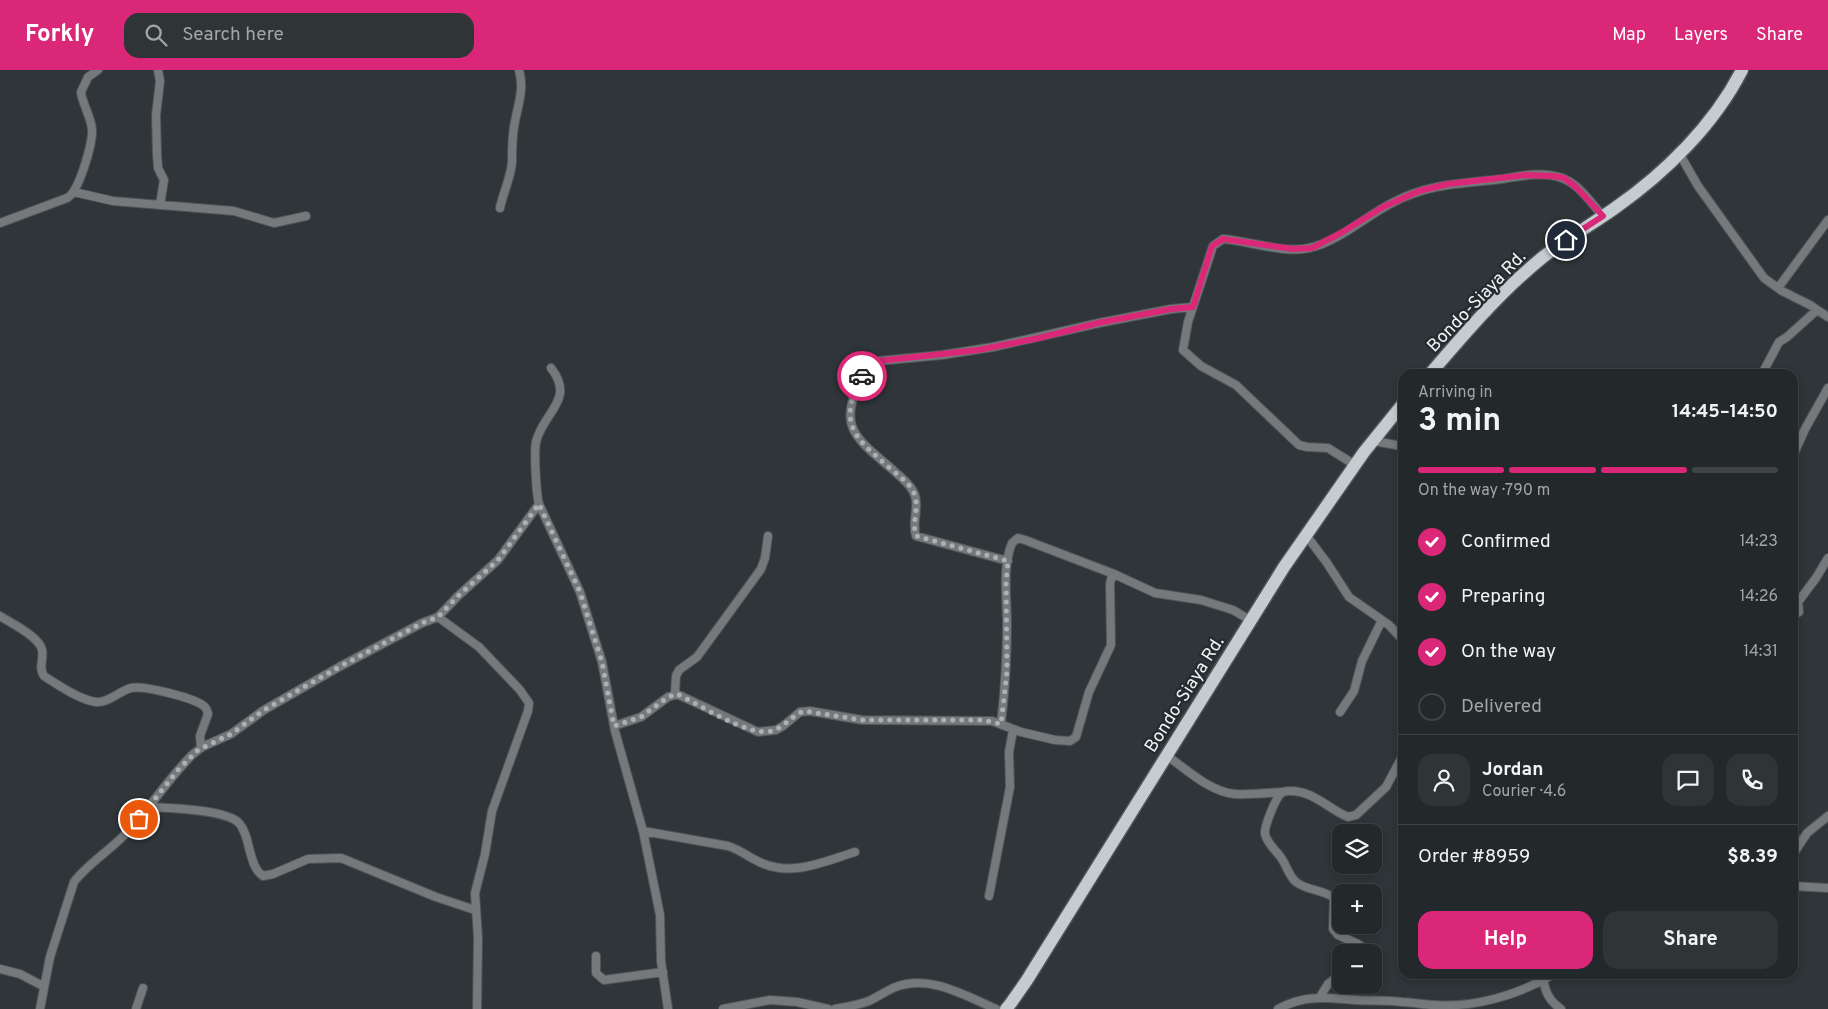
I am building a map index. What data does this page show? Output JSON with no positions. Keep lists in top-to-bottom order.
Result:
{
  "streets": {
    "highway": ["Bondo-Siaya Rd."]
  },
  "page": {
    "header": "Forkly",
    "search": "Search here",
    "nav": ["Map", "Layers", "Share"],
    "heading": ["3 min", "Arriving in", "14:45–14:50"],
    "panel": [
      "Jordan",
      "Courier · 4.6",
      "Order #8959",
      "$8.39"
    ],
    "bar": "On the way · 790 m",
    "list": [
      ["Confirmed", "14:23"],
      ["Preparing", "14:26"],
      ["On the way", "14:31"],
      "Delivered"
    ],
    "map_buttons": ["+", "−"],
    "buttons": ["Help", "Share"]
  }
}
